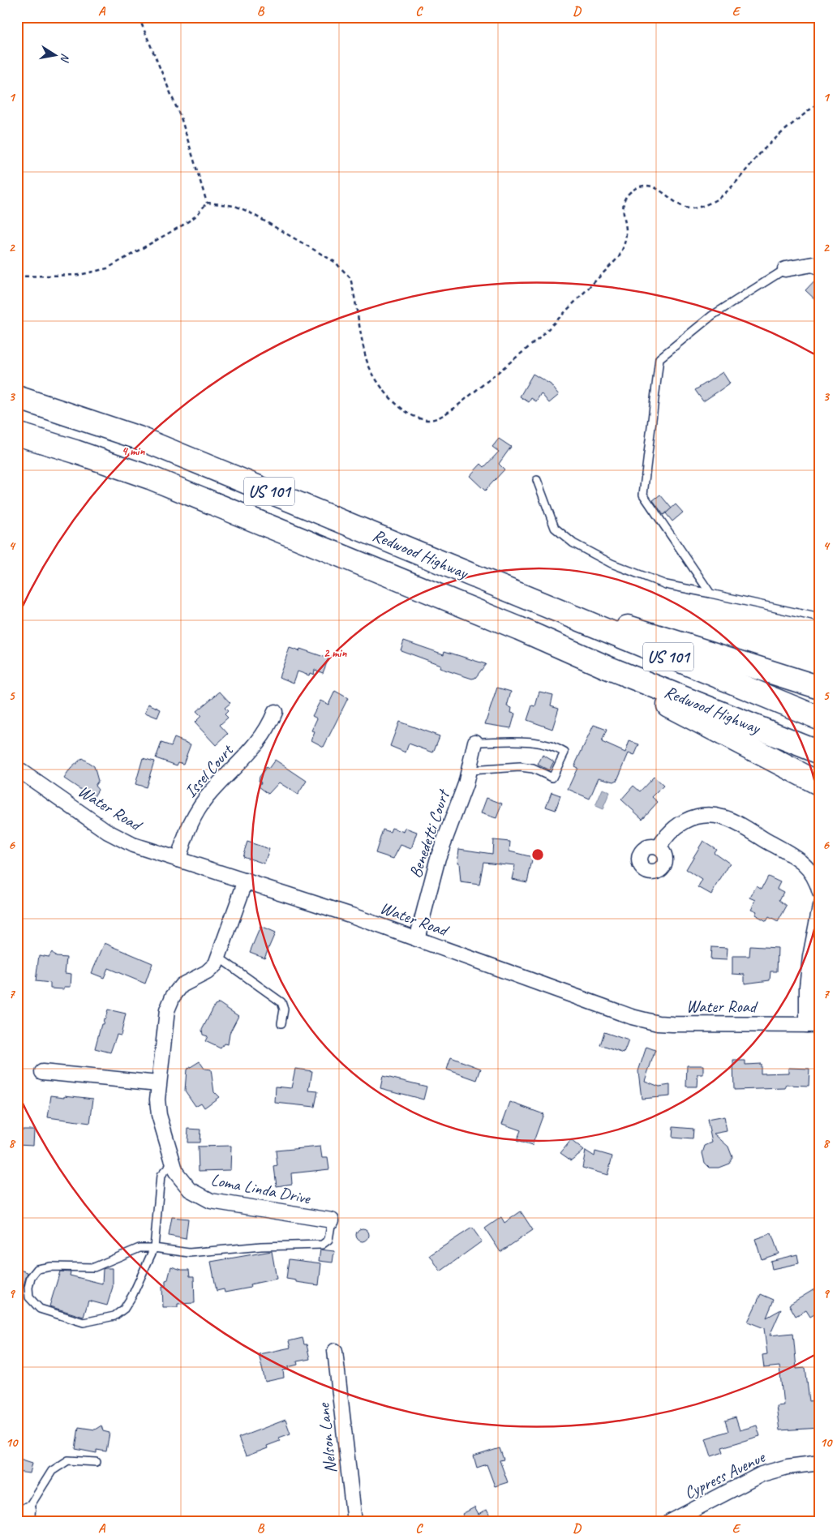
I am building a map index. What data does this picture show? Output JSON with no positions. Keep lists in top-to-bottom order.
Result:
{
  "streets": {
    "highway": ["US 101", "Redwood Highway"],
    "street": [
      "Issel Court",
      "Water Road",
      "Benedetti Court",
      "Loma Linda Drive",
      "Nelson Lane",
      "Cypress Avenue"
    ]
  },
  "crossings": [
    ["Issel Court", "Water Road"],
    ["Water Road", "Benedetti Court"],
    ["Water Road", "Loma Linda Drive"]
  ],
  "north": "right",
  "grid": {
    "columns": [
      "A",
      "B",
      "C",
      "D",
      "E"
    ],
    "rows": [
      "1",
      "2",
      "3",
      "4",
      "5",
      "6",
      "7",
      "8",
      "9",
      "10"
    ]
  },
  "rings": ["4 min", "2 min"]
}
